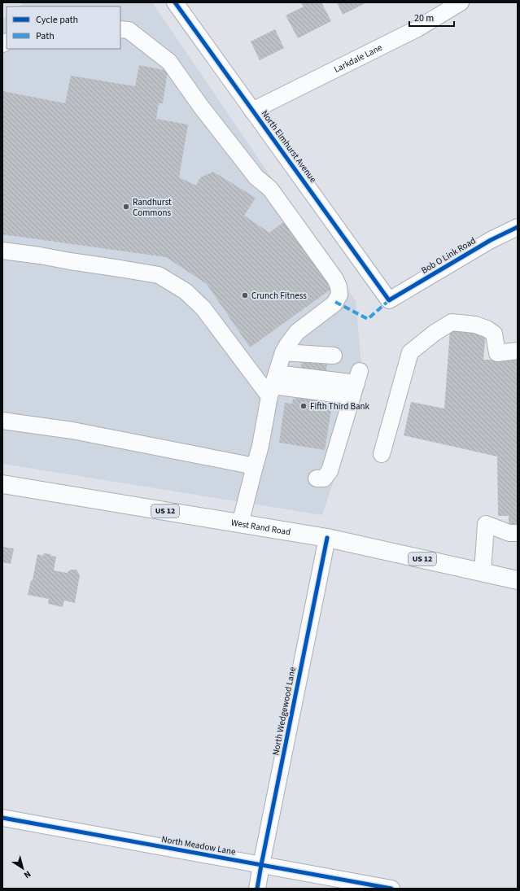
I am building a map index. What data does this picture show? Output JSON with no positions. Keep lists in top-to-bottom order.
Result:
{
  "streets": {
    "main road": ["US 12", "West Rand Road"],
    "street": [
      "Larkdale Lane",
      "North Elmhurst Avenue",
      "Bob O Link Road",
      "North Wedgewood Lane",
      "North Meadow Lane"
    ]
  },
  "crossings": [
    ["Larkdale Lane", "North Elmhurst Avenue"],
    ["North Elmhurst Avenue", "Bob O Link Road"],
    ["West Rand Road", "North Wedgewood Lane"],
    ["North Wedgewood Lane", "North Meadow Lane"]
  ],
  "places": ["Randhurst Commons", "Crunch Fitness", "Fifth Third Bank"],
  "legend": ["Cycle path", "Path"],
  "scale_bar": "20 m",
  "north": "bottom right"
}
